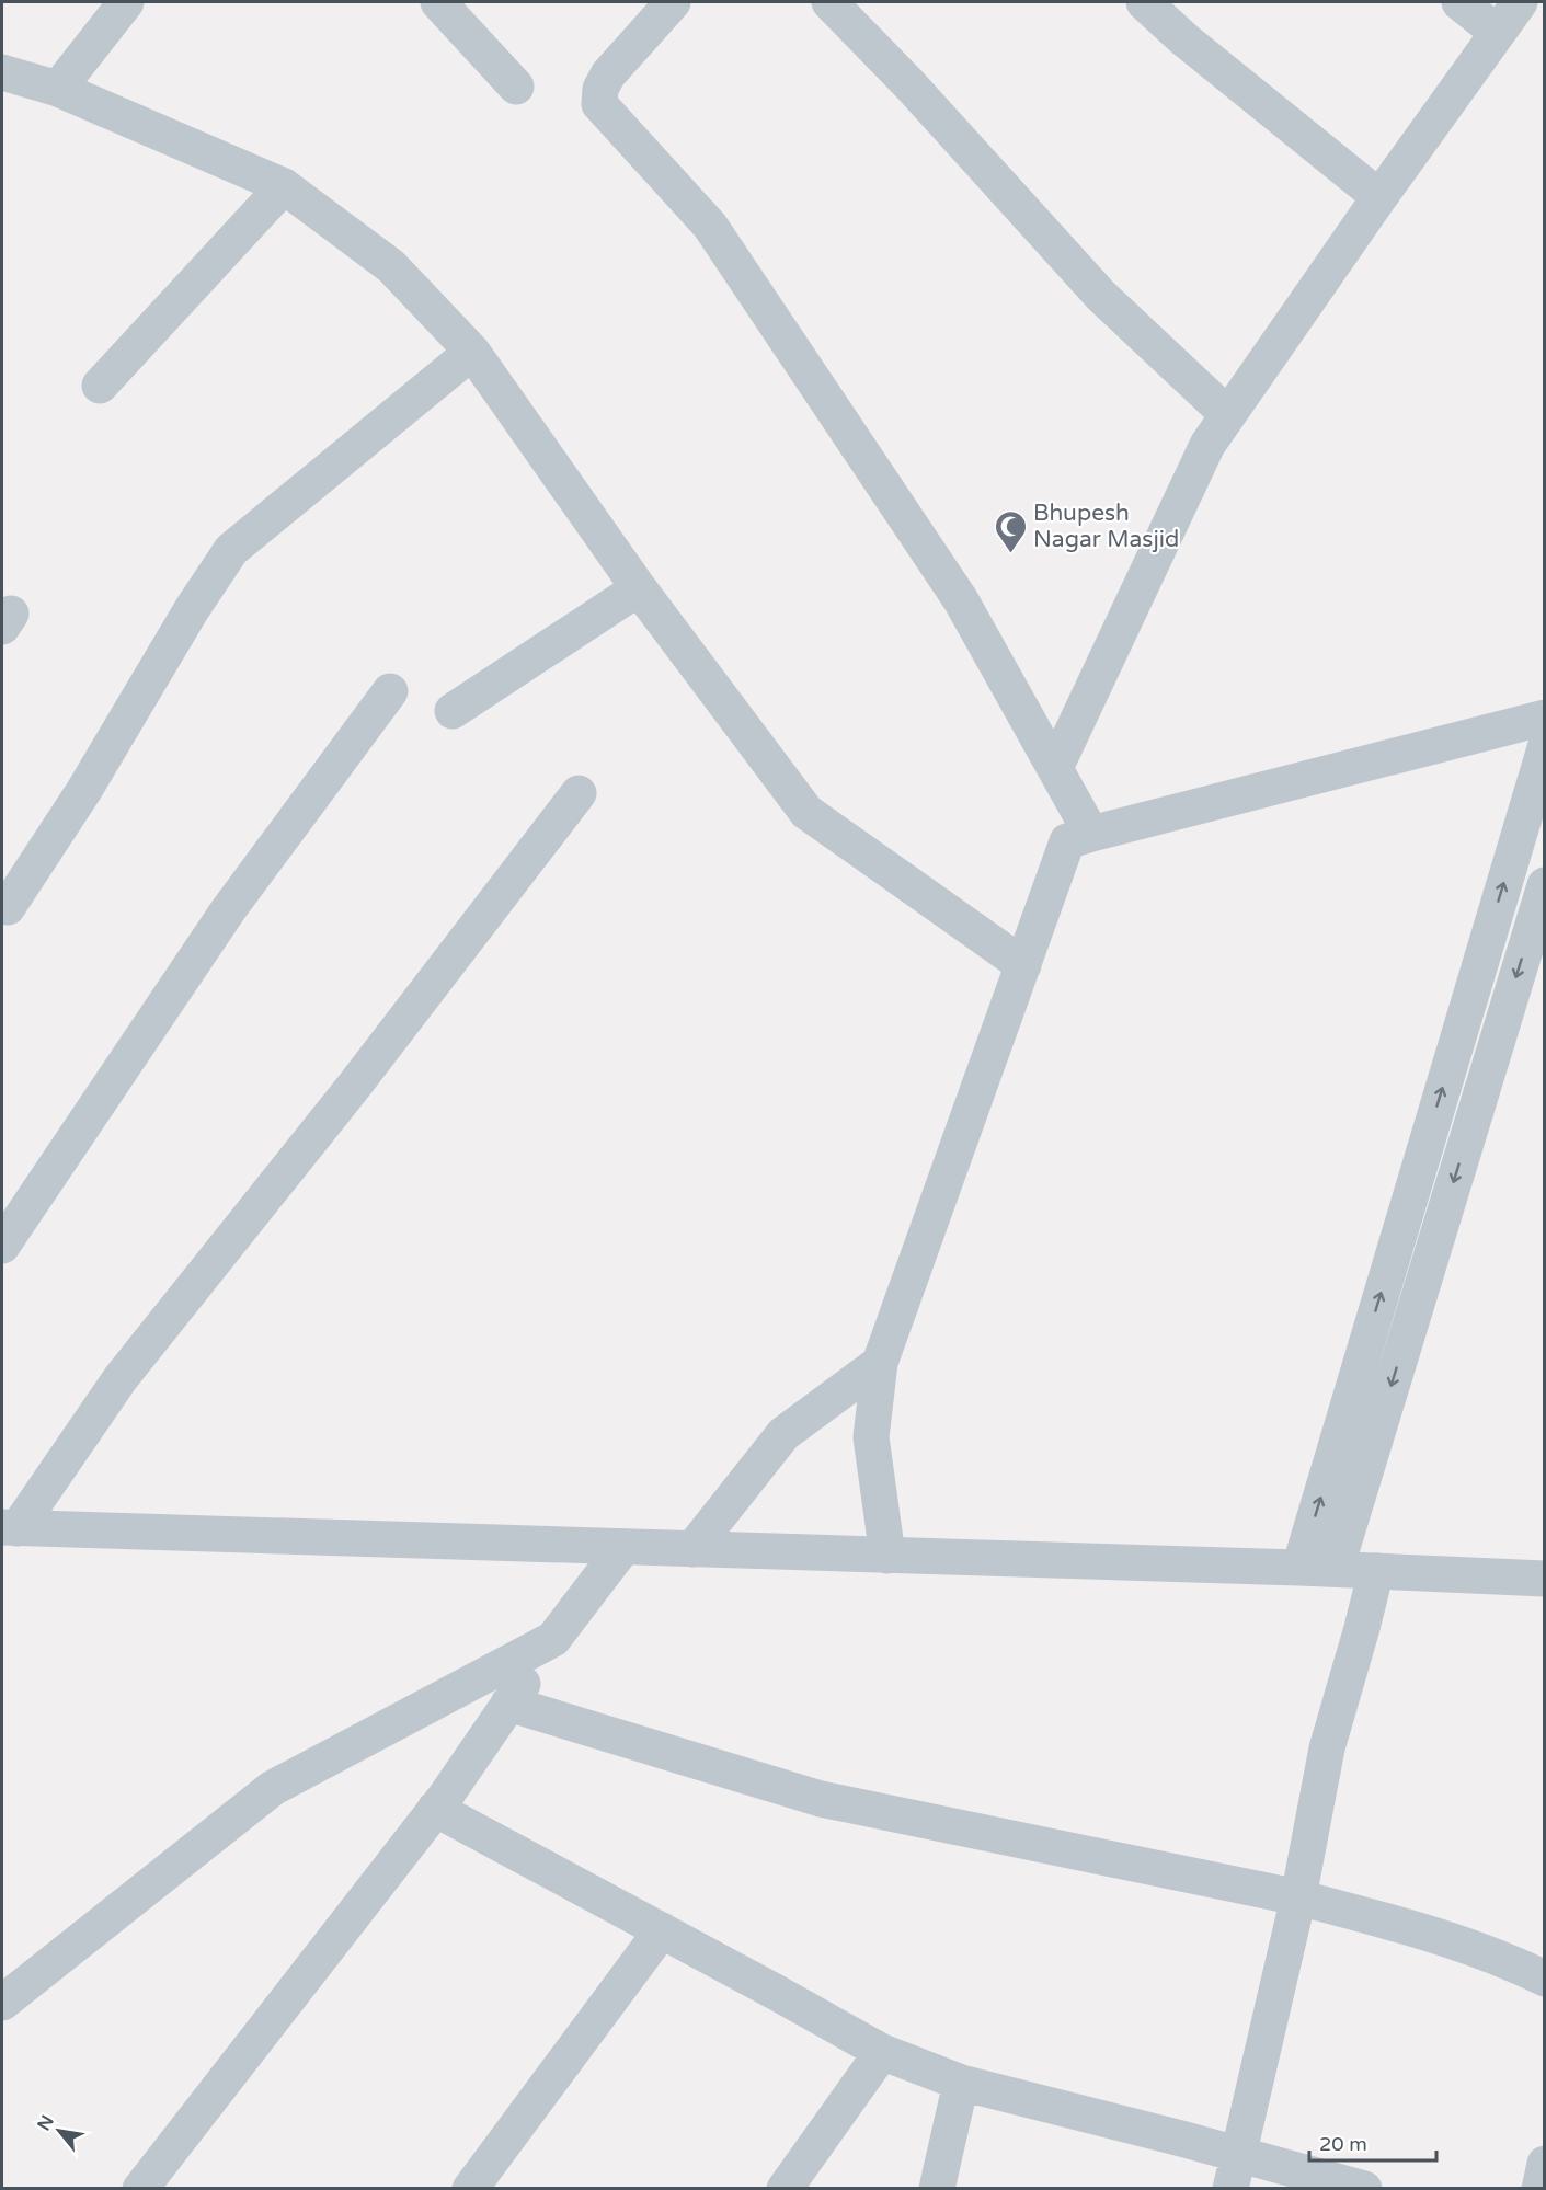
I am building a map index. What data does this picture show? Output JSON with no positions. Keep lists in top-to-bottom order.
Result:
{
  "places": {
    "mosque": ["Bhupesh Nagar Masjid"]
  },
  "scale_bar": "20 m",
  "north": "top left"
}
